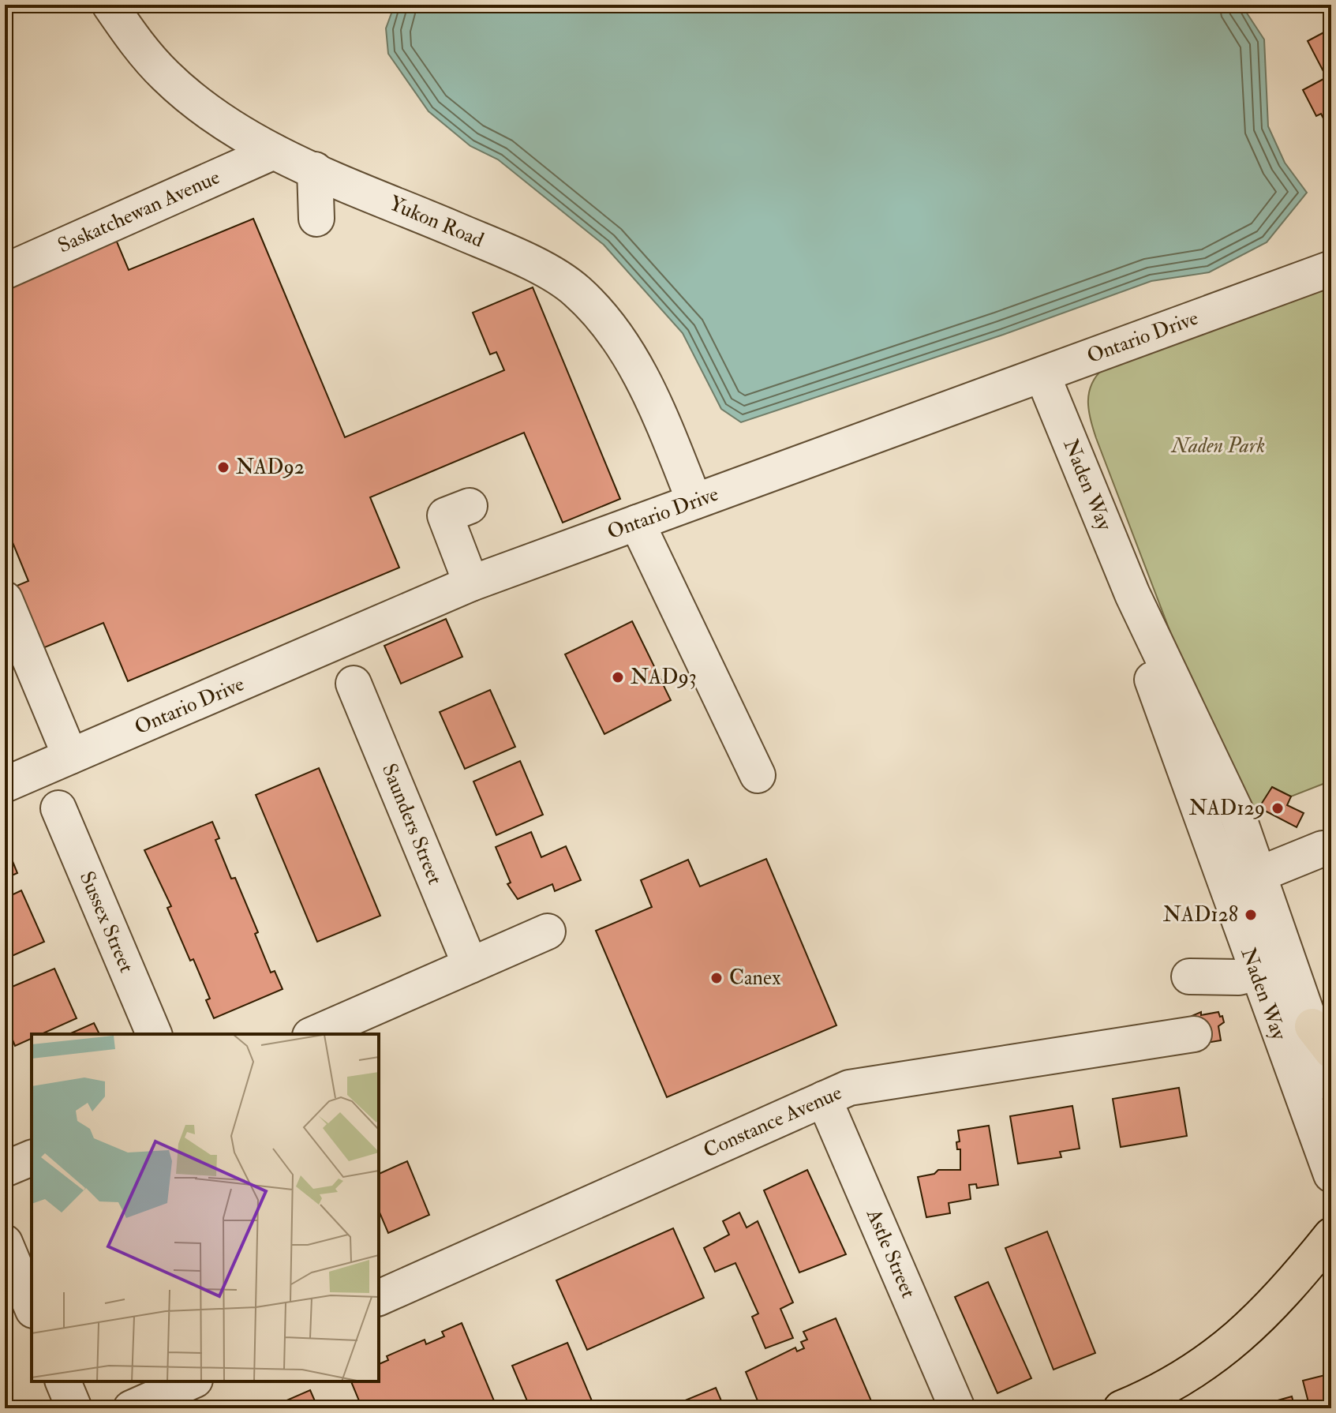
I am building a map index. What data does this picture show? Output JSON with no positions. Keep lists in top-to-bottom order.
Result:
{
  "streets": {
    "street": [
      "Saskatchewan Avenue",
      "Yukon Road",
      "Ontario Drive",
      "Naden Way",
      "Saunders Street",
      "Sussex Street",
      "Constance Avenue",
      "Astle Street"
    ]
  },
  "crossings": [
    ["Saskatchewan Avenue", "Yukon Road"],
    ["Yukon Road", "Ontario Drive"],
    ["Ontario Drive", "Naden Way"],
    ["Constance Avenue", "Astle Street"]
  ],
  "parks": ["Naden Park"],
  "places": [
    "NAD92",
    "NAD93",
    "NAD129",
    "NAD128",
    "Canex"
  ]
}
